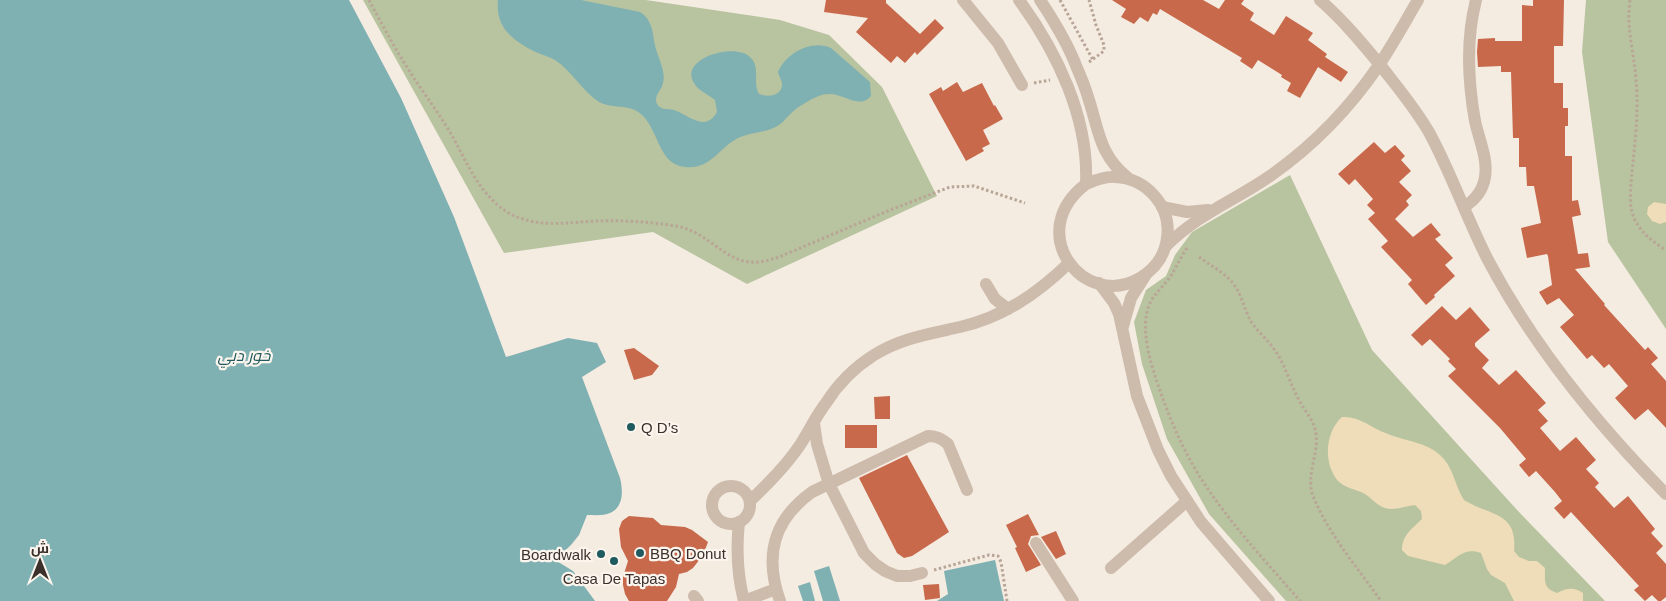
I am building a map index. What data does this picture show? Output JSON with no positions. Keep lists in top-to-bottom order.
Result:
{
  "water": ["خور دبي"],
  "places": [
    "Q D’s",
    "BBQ Donut",
    "Boardwalk",
    "Casa De Tapas"
  ],
  "north": "top"
}
